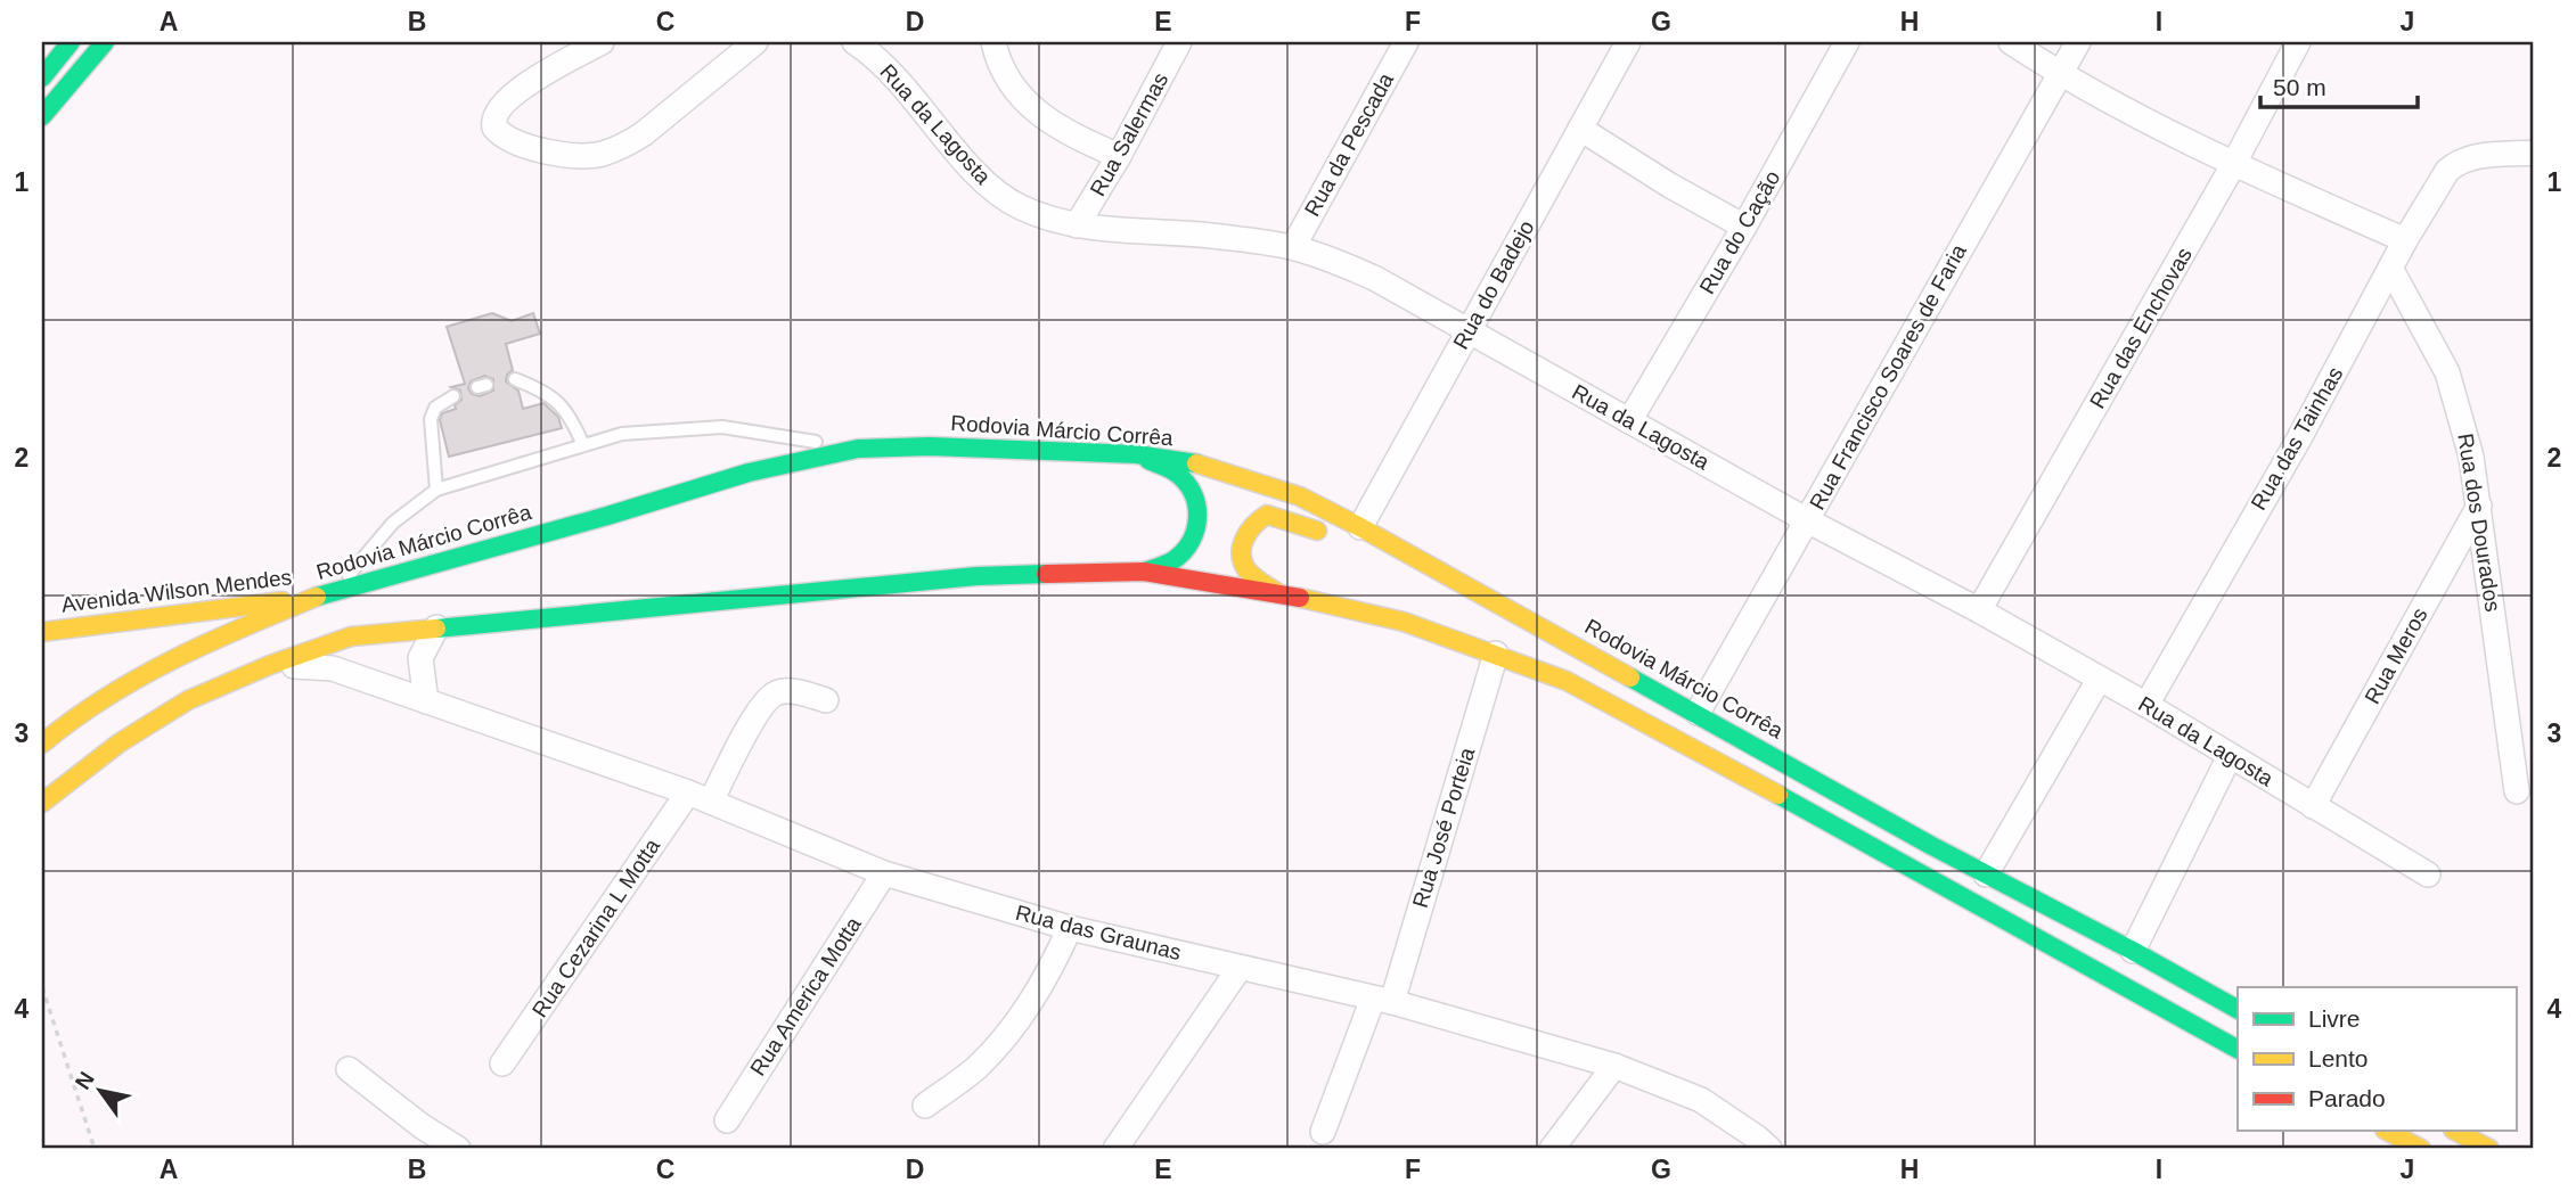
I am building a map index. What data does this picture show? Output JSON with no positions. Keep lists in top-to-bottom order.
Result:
{
  "streets": {
    "main road": ["Rodovia Márcio Corrêa", "Avenida Wilson Mendes"],
    "street": [
      "Rua da Lagosta",
      "Rua Salermas",
      "Rua da Pescada",
      "Rua do Cação",
      "Rua do Badejo",
      "Rua das Enchovas",
      "Rua Francisco Soares de Faria",
      "Rua das Tainhas",
      "Rua dos Dourados",
      "Rua Meros",
      "Rua José Porteia",
      "Rua Cezarina L Motta",
      "Rua das Graunas",
      "Rua America Motta"
    ]
  },
  "crossings": [
    ["Rua da Lagosta", "Rua Salermas"],
    ["Rua da Lagosta", "Rua da Pescada"],
    ["Rua da Lagosta", "Rua do Cação"],
    ["Rua da Lagosta", "Rua do Badejo"],
    ["Rua da Lagosta", "Rua das Enchovas"],
    ["Rua da Lagosta", "Rua Francisco Soares de Faria"],
    ["Rua da Lagosta", "Rua das Tainhas"],
    ["Rua da Lagosta", "Rua Meros"],
    ["Rua do Badejo", "Rodovia Márcio Corrêa"],
    ["Rua Francisco Soares de Faria", "Rodovia Márcio Corrêa"],
    ["Rodovia Márcio Corrêa", "Avenida Wilson Mendes"],
    ["Rua das Tainhas", "Rua dos Dourados"],
    ["Rua dos Dourados", "Rua Meros"],
    ["Rua José Porteia", "Rua das Graunas"],
    ["Rua Cezarina L Motta", "Rua das Graunas"],
    ["Rua das Graunas", "Rua America Motta"]
  ],
  "legend": ["Livre", "Lento", "Parado"],
  "scale_bar": "50 m",
  "north": "top left",
  "grid": {
    "columns": [
      "A",
      "B",
      "C",
      "D",
      "E",
      "F",
      "G",
      "H",
      "I",
      "J"
    ],
    "rows": [
      "1",
      "2",
      "3",
      "4"
    ]
  }
}
